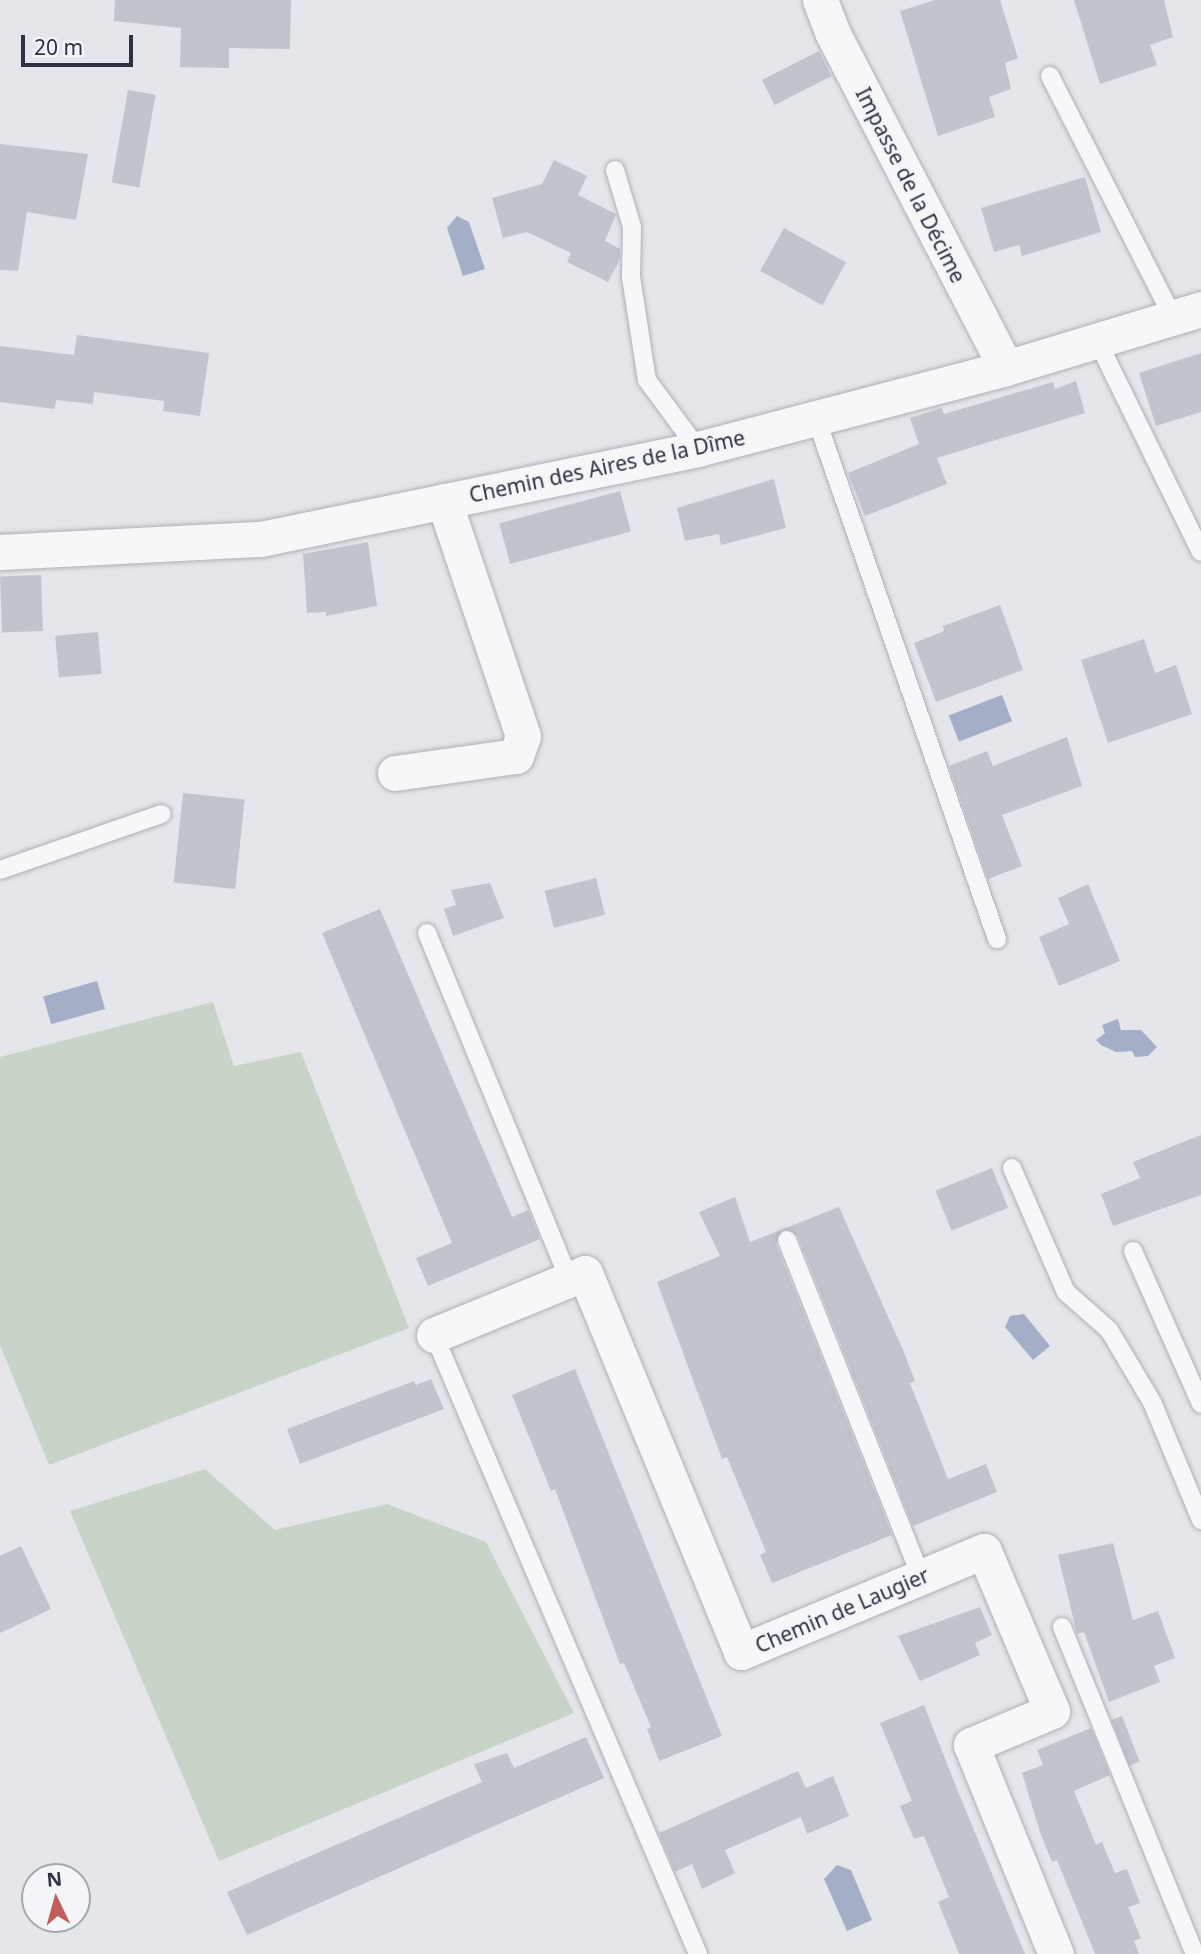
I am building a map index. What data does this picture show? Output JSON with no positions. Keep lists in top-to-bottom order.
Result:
{
  "streets": {
    "street": ["Impasse de la Décime", "Chemin des Aires de la Dîme", "Chemin de Laugier"]
  },
  "crossings": [
    ["Impasse de la Décime", "Chemin des Aires de la Dîme"]
  ],
  "scale_bar": "20 m",
  "north": "top"
}
